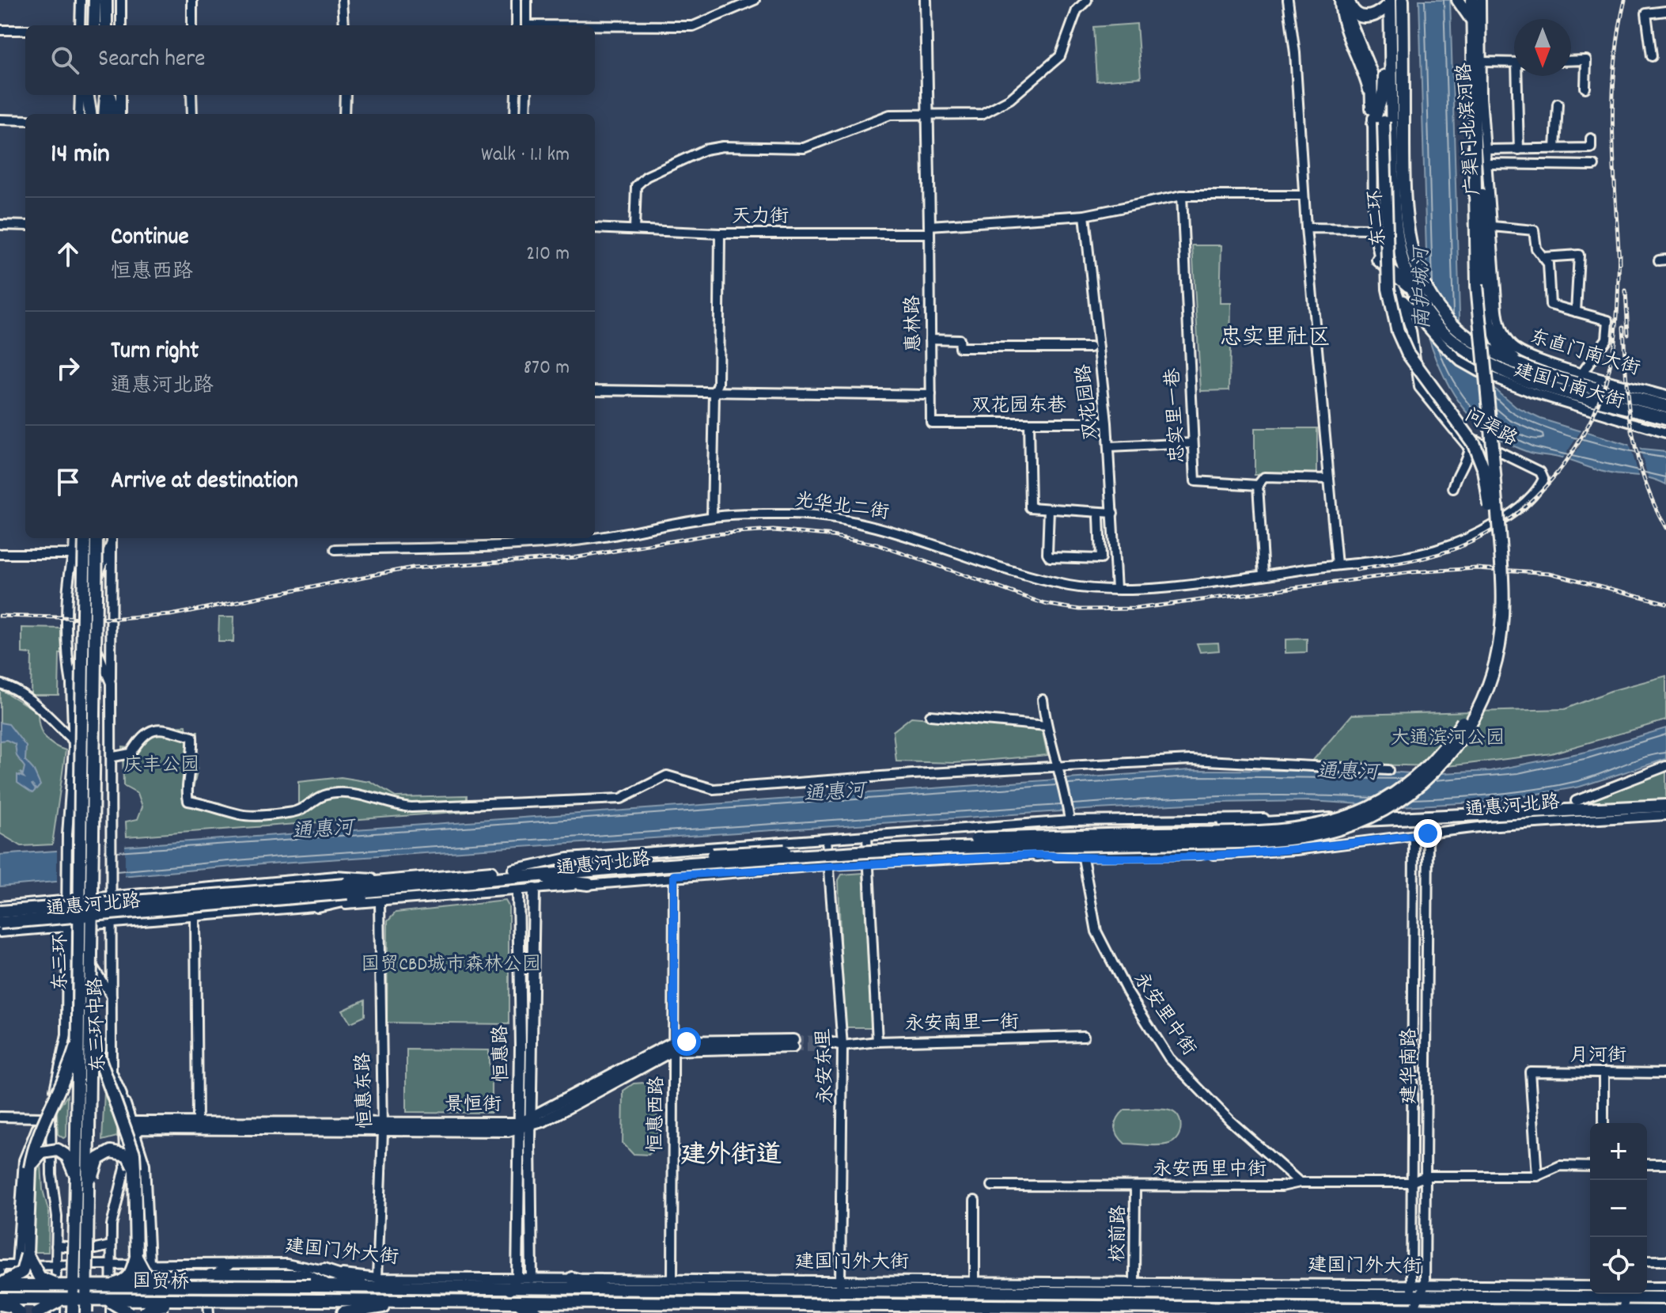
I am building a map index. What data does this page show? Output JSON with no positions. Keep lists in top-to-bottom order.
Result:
{
  "streets": {
    "highway": [
      "东二环",
      "通惠河北路",
      "东三环",
      "建国门外大街",
      "国贸桥"
    ],
    "main road": ["恒惠路", "景恒街"],
    "street": [
      "广渠门北滨河路",
      "天力街",
      "惠林路",
      "东直门南大街",
      "建国门南大街",
      "双花园路",
      "双花园东巷",
      "忠实里一巷",
      "问渠路",
      "光华北二街",
      "永安里中街",
      "永安南里一街",
      "东三环中路",
      "月河街",
      "永安东里",
      "建华南路",
      "恒惠东路",
      "恒惠西路",
      "永安西里中街",
      "校前路"
    ]
  },
  "crossings": [
    ["广渠门北滨河路", "东直门南大街"],
    ["天力街", "惠林路"],
    ["天力街", "双花园路"],
    ["天力街", "忠实里一巷"],
    ["惠林路", "双花园东巷"],
    ["建国门南大街", "问渠路"],
    ["双花园路", "双花园东巷"],
    ["双花园路", "光华北二街"],
    ["问渠路", "光华北二街"],
    ["通惠河北路", "永安里中街"],
    ["通惠河北路", "东三环中路"],
    ["通惠河北路", "恒惠路"],
    ["通惠河北路", "永安东里"],
    ["通惠河北路", "建华南路"],
    ["通惠河北路", "恒惠东路"],
    ["通惠河北路", "恒惠西路"],
    ["永安里中街", "永安西里中街"],
    ["永安南里一街", "永安东里"],
    ["东三环中路", "建国门外大街"],
    ["恒惠路", "景恒街"],
    ["恒惠路", "建国门外大街"],
    ["永安东里", "建国门外大街"],
    ["建华南路", "永安西里中街"],
    ["建华南路", "建国门外大街"],
    ["恒惠东路", "景恒街"],
    ["恒惠东路", "建国门外大街"],
    ["景恒街", "恒惠西路"],
    ["恒惠西路", "建国门外大街"],
    ["永安西里中街", "校前路"],
    ["校前路", "建国门外大街"],
    ["建国门外大街", "国贸桥"]
  ],
  "districts": ["忠实里社区", "建外街道"],
  "water": ["南护城河", "通惠河"],
  "parks": ["大通滨河公园", "庆丰公园", "国贸CBD城市森林公园"],
  "north": "bottom",
  "page": {
    "search": "Search here",
    "heading": ["14 min", "Walk · 1.1 km"],
    "list": [
      ["Continue", "恒惠西路", "210 m"],
      ["Turn right", "通惠河北路", "870 m"],
      "Arrive at destination"
    ],
    "map_buttons": ["+", "−"]
  }
}
